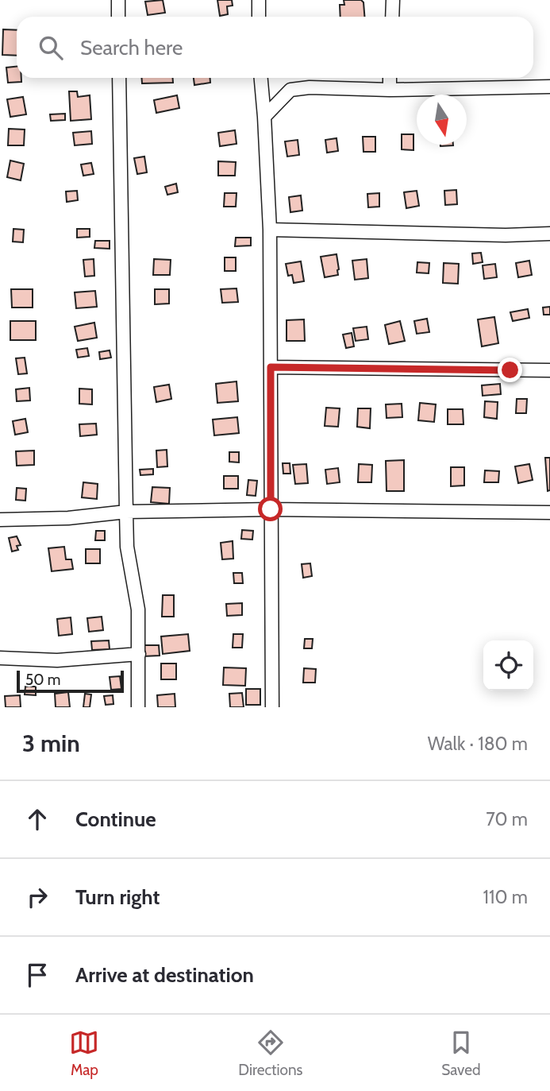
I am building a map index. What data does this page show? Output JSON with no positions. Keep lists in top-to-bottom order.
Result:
{
  "scale_bar": "50 m",
  "north": "bottom",
  "page": {
    "search": "Search here",
    "scale": "50 m",
    "heading": ["3 min", "Walk · 180 m"],
    "list": [
      ["Continue", "70 m"],
      ["Turn right", "110 m"],
      "Arrive at destination"
    ],
    "nav": ["Map", "Directions", "Saved"]
  }
}
